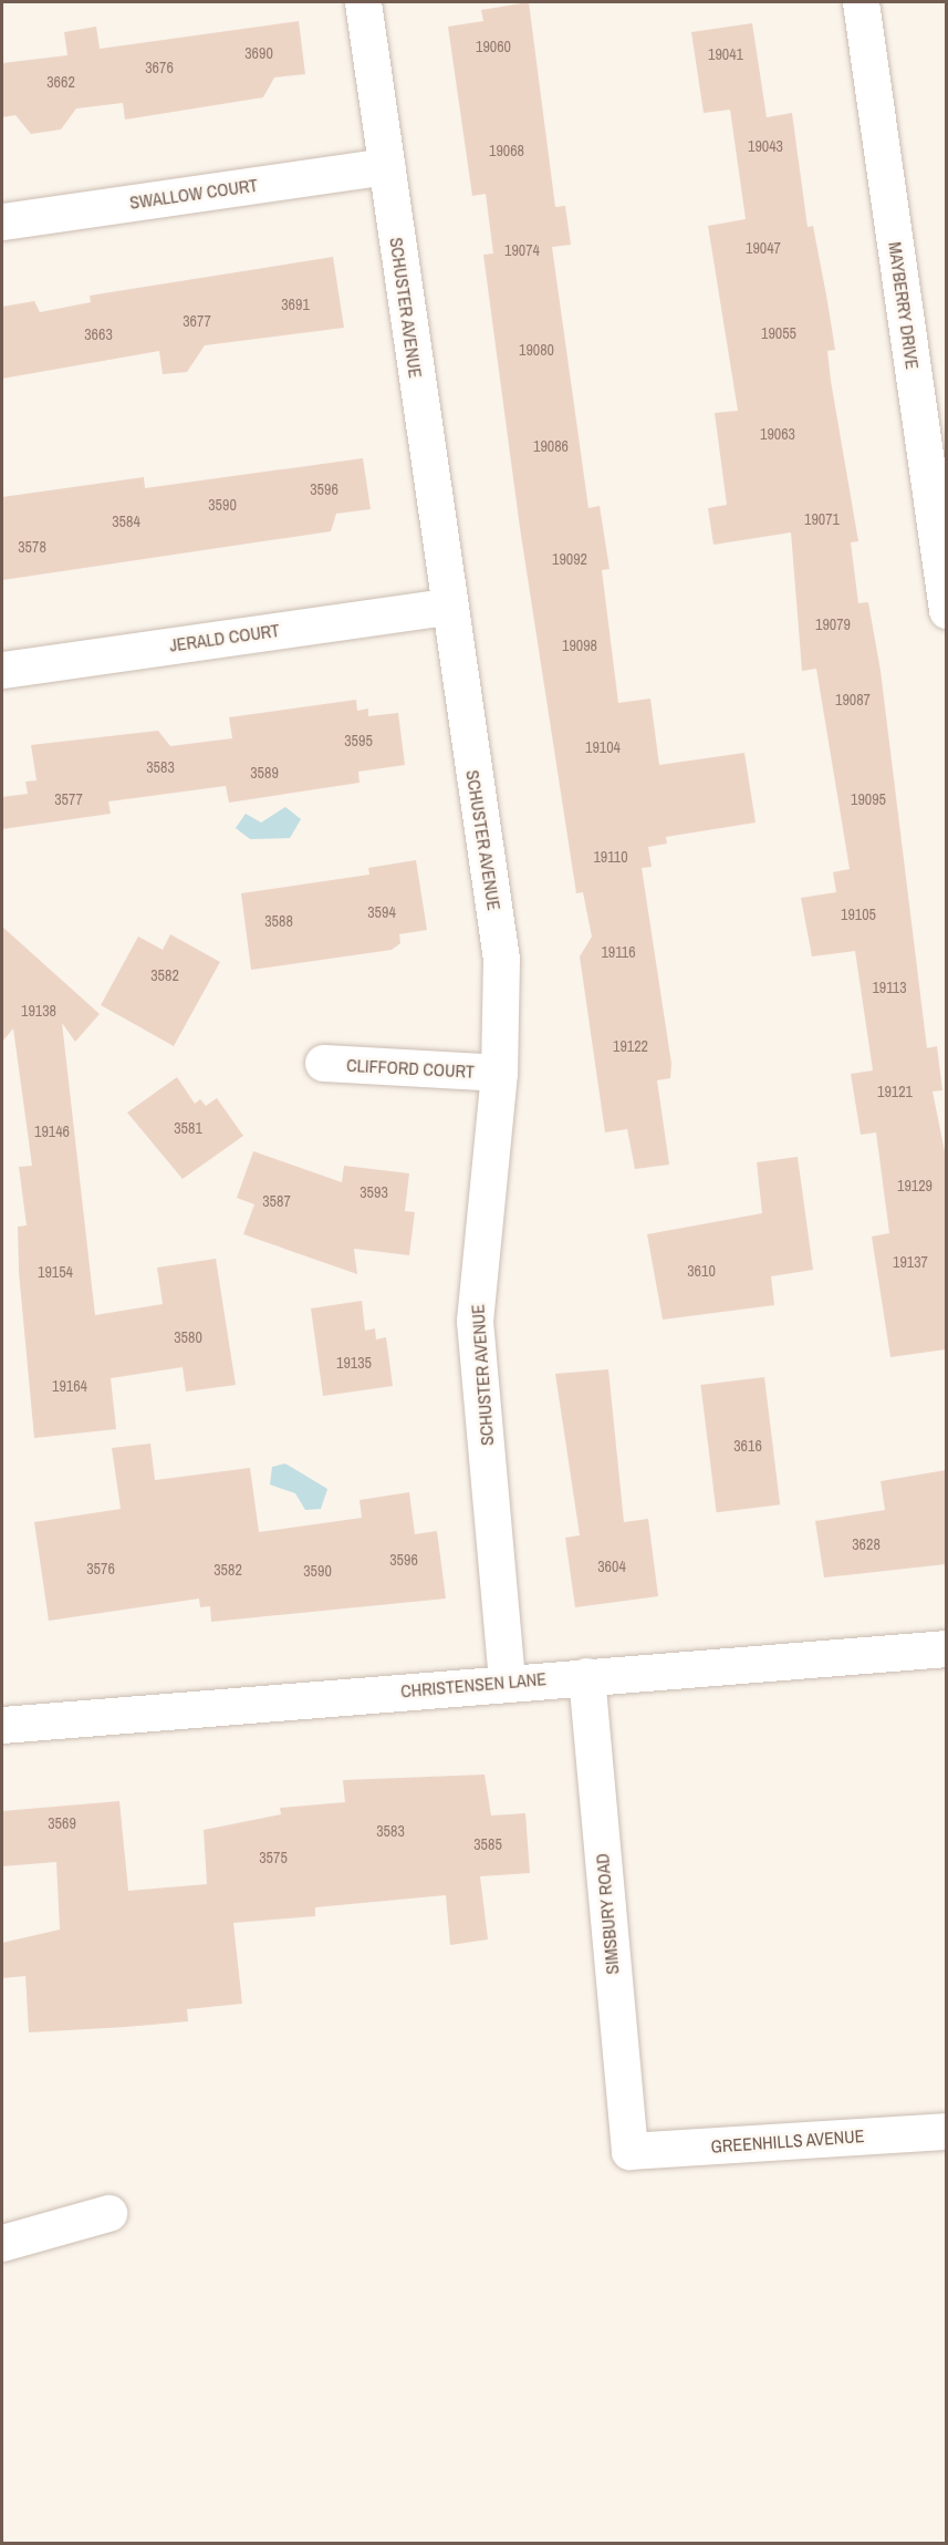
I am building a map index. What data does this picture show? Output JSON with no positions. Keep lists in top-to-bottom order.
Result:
{
  "streets": {
    "street": [
      "SWALLOW COURT",
      "MAYBERRY DRIVE",
      "SCHUSTER AVENUE",
      "JERALD COURT",
      "CLIFFORD COURT",
      "CHRISTENSEN LANE",
      "SIMSBURY ROAD",
      "GREENHILLS AVENUE"
    ]
  },
  "crossings": [
    ["SWALLOW COURT", "SCHUSTER AVENUE"],
    ["SCHUSTER AVENUE", "JERALD COURT"],
    ["SCHUSTER AVENUE", "CLIFFORD COURT"],
    ["SCHUSTER AVENUE", "CHRISTENSEN LANE"],
    ["CHRISTENSEN LANE", "SIMSBURY ROAD"],
    ["SIMSBURY ROAD", "GREENHILLS AVENUE"]
  ],
  "house_numbers": [
    "19060",
    "3690",
    "19041",
    "3676",
    "3662",
    "19043",
    "19068",
    "19047",
    "19074",
    "3691",
    "3677",
    "19055",
    "3663",
    "19080",
    "19063",
    "19086",
    "3596",
    "3590",
    "19071",
    "3584",
    "3578",
    "19092",
    "19079",
    "19098",
    "19087",
    "3595",
    "19104",
    "3583",
    "3589",
    "3577",
    "19095",
    "19110",
    "3594",
    "19105",
    "3588",
    "19116",
    "3582",
    "19113",
    "19138",
    "19122",
    "19121",
    "3581",
    "19146",
    "19129",
    "3593",
    "3587",
    "19137",
    "3610",
    "19154",
    "3580",
    "19135",
    "19164",
    "3616",
    "3628",
    "3596",
    "3604",
    "3576",
    "3582",
    "3590",
    "3569",
    "3583",
    "3585",
    "3575"
  ]
}
